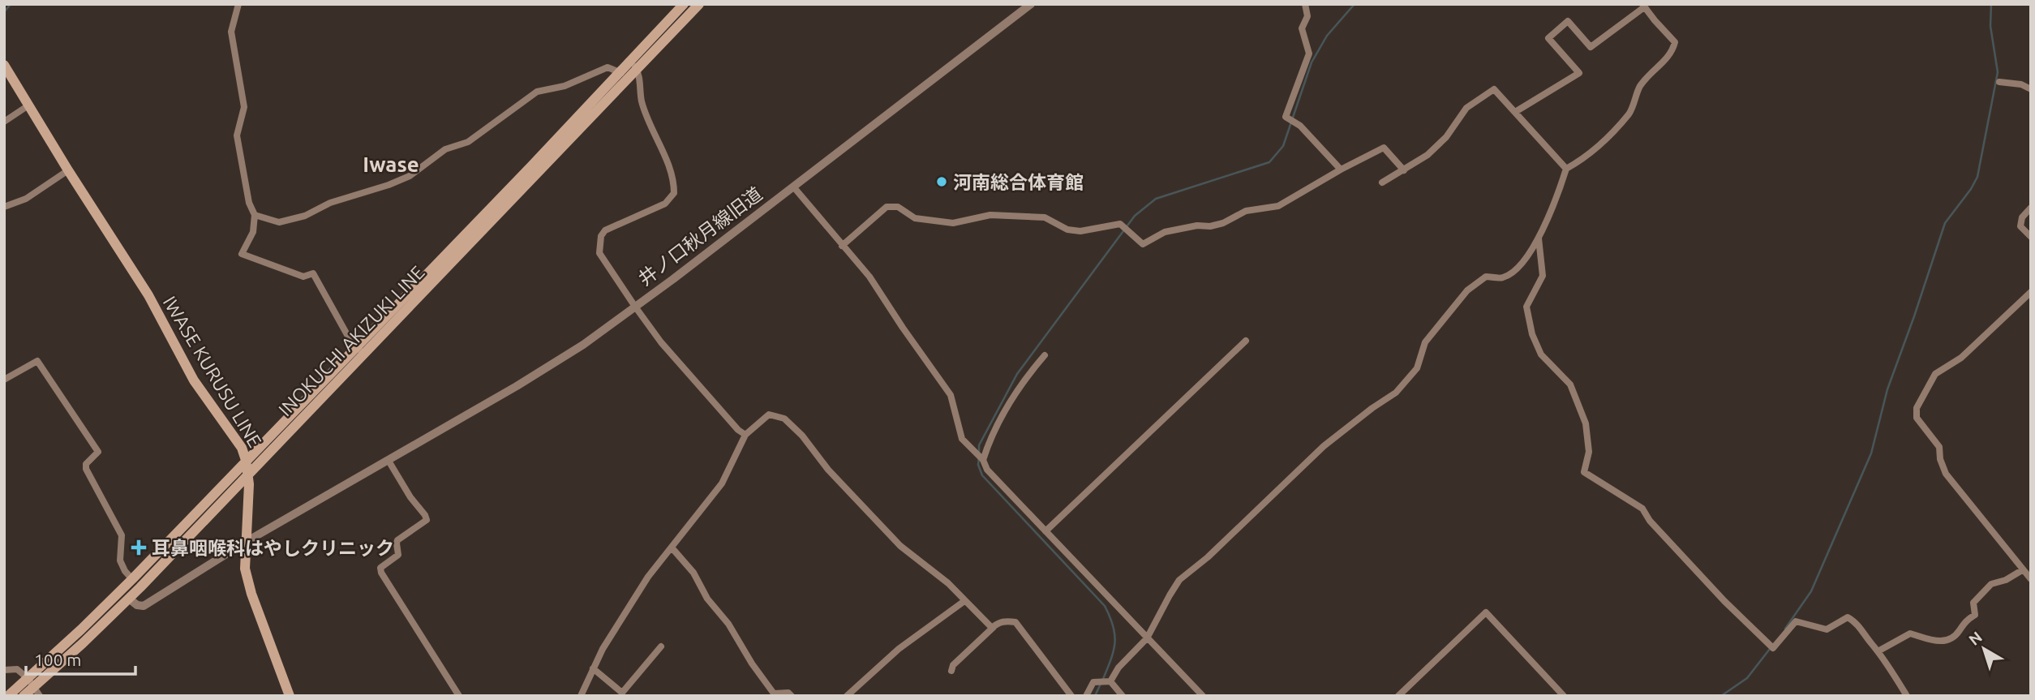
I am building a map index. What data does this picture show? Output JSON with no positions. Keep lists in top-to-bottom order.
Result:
{
  "streets": {
    "main road": ["INOKUCHI AKIZUKI LINE", "IWASE KURUSU LINE"],
    "street": ["井ノ口秋月線旧道"]
  },
  "crossings": [
    ["INOKUCHI AKIZUKI LINE", "IWASE KURUSU LINE"]
  ],
  "districts": ["Iwase"],
  "places": {
    "other": ["河南総合体育館"],
    "health": ["耳鼻咽喉科はやしクリニック"]
  },
  "scale_bar": "100 m",
  "north": "top left"
}
